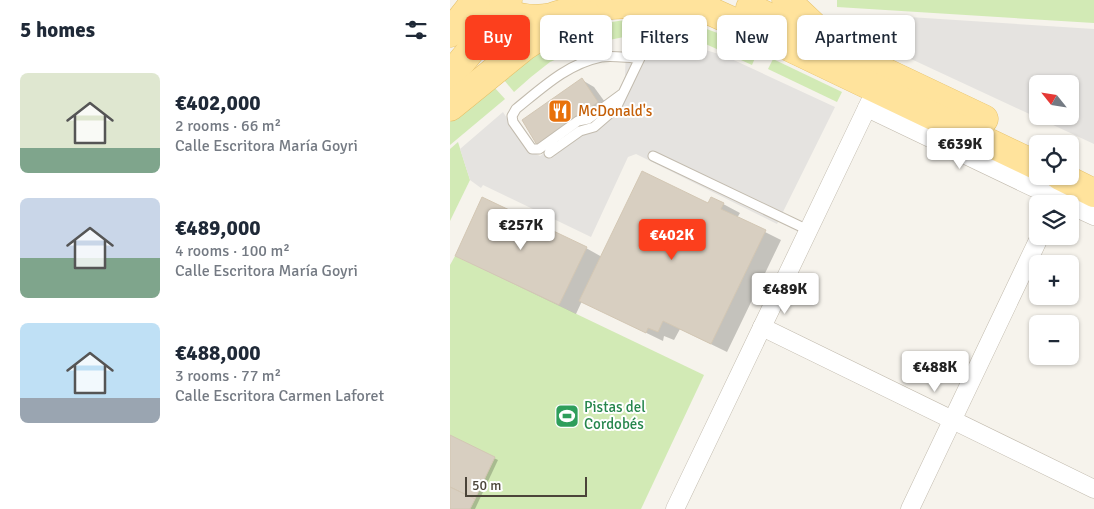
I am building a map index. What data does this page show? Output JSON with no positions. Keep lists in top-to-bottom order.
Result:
{
  "places": {
    "restaurant": ["McDonald's"],
    "sports": ["Pistas del Cordobés"]
  },
  "scale_bar": "50 m",
  "north": "top left",
  "page": {
    "heading": "5 homes",
    "chip": [
      "Buy",
      "Rent",
      "Filters",
      "New",
      "Apartment"
    ],
    "list": [
      {
        "name": "€402,000",
        "note": "2 rooms · 66 m² · Calle Escritora María Goyri"
      },
      {
        "name": "€489,000",
        "note": "4 rooms · 100 m² · Calle Escritora María Goyri"
      },
      {
        "name": "€488,000",
        "note": "3 rooms · 77 m² · Calle Escritora Carmen Laforet"
      }
    ],
    "map_buttons": ["+", "−"],
    "price": [
      "€639K",
      "€257K",
      "€402K",
      "€489K",
      "€488K"
    ],
    "scale": "50 m"
  }
}
